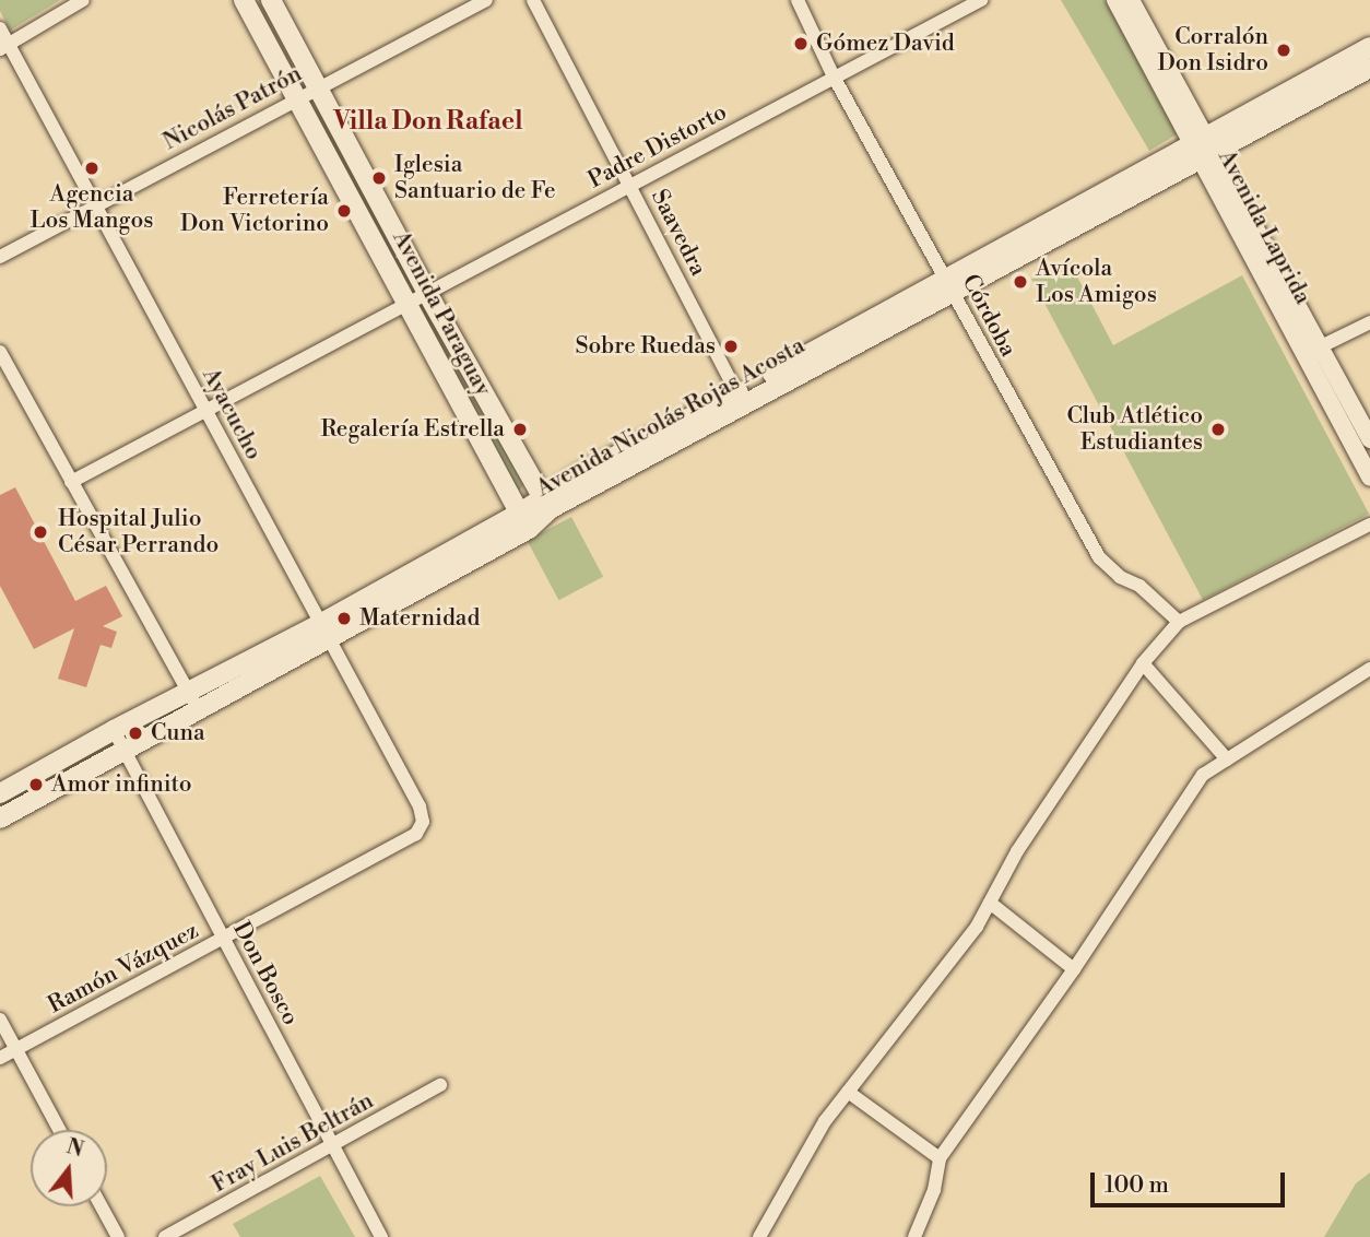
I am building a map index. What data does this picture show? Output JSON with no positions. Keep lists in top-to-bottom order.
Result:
{
  "streets": {
    "main road": ["Avenida Paraguay", "Avenida Nicolás Rojas Acosta"],
    "street": [
      "Nicolás Patrón",
      "Padre Distorto",
      "Avenida Laprida",
      "Saavedra",
      "Córdoba",
      "Ayacucho",
      "Ramón Vázquez",
      "Don Bosco",
      "Fray Luis Beltrán"
    ]
  },
  "crossings": [
    ["Nicolás Patrón", "Avenida Paraguay"],
    ["Nicolás Patrón", "Ayacucho"],
    ["Padre Distorto", "Saavedra"],
    ["Padre Distorto", "Avenida Paraguay"],
    ["Padre Distorto", "Córdoba"],
    ["Padre Distorto", "Ayacucho"],
    ["Avenida Laprida", "Avenida Nicolás Rojas Acosta"],
    ["Saavedra", "Avenida Nicolás Rojas Acosta"],
    ["Avenida Paraguay", "Avenida Nicolás Rojas Acosta"],
    ["Córdoba", "Avenida Nicolás Rojas Acosta"],
    ["Ayacucho", "Avenida Nicolás Rojas Acosta"],
    ["Ayacucho", "Ramón Vázquez"],
    ["Avenida Nicolás Rojas Acosta", "Don Bosco"],
    ["Ramón Vázquez", "Don Bosco"],
    ["Don Bosco", "Fray Luis Beltrán"]
  ],
  "districts": ["Villa Don Rafael"],
  "places": [
    "Gómez David",
    "Corralón Don Isidro",
    "Agencia Los Mangos",
    "Iglesia Santuario de Fe",
    "Ferretería Don Victorino",
    "Avícola Los Amigos",
    "Sobre Ruedas",
    "Regalería Estrella",
    "Club Atlético Estudiantes",
    "Hospital Julio César Perrando",
    "Maternidad",
    "Cuna",
    "Amor infinito"
  ],
  "scale_bar": "100 m",
  "north": "top"
}
